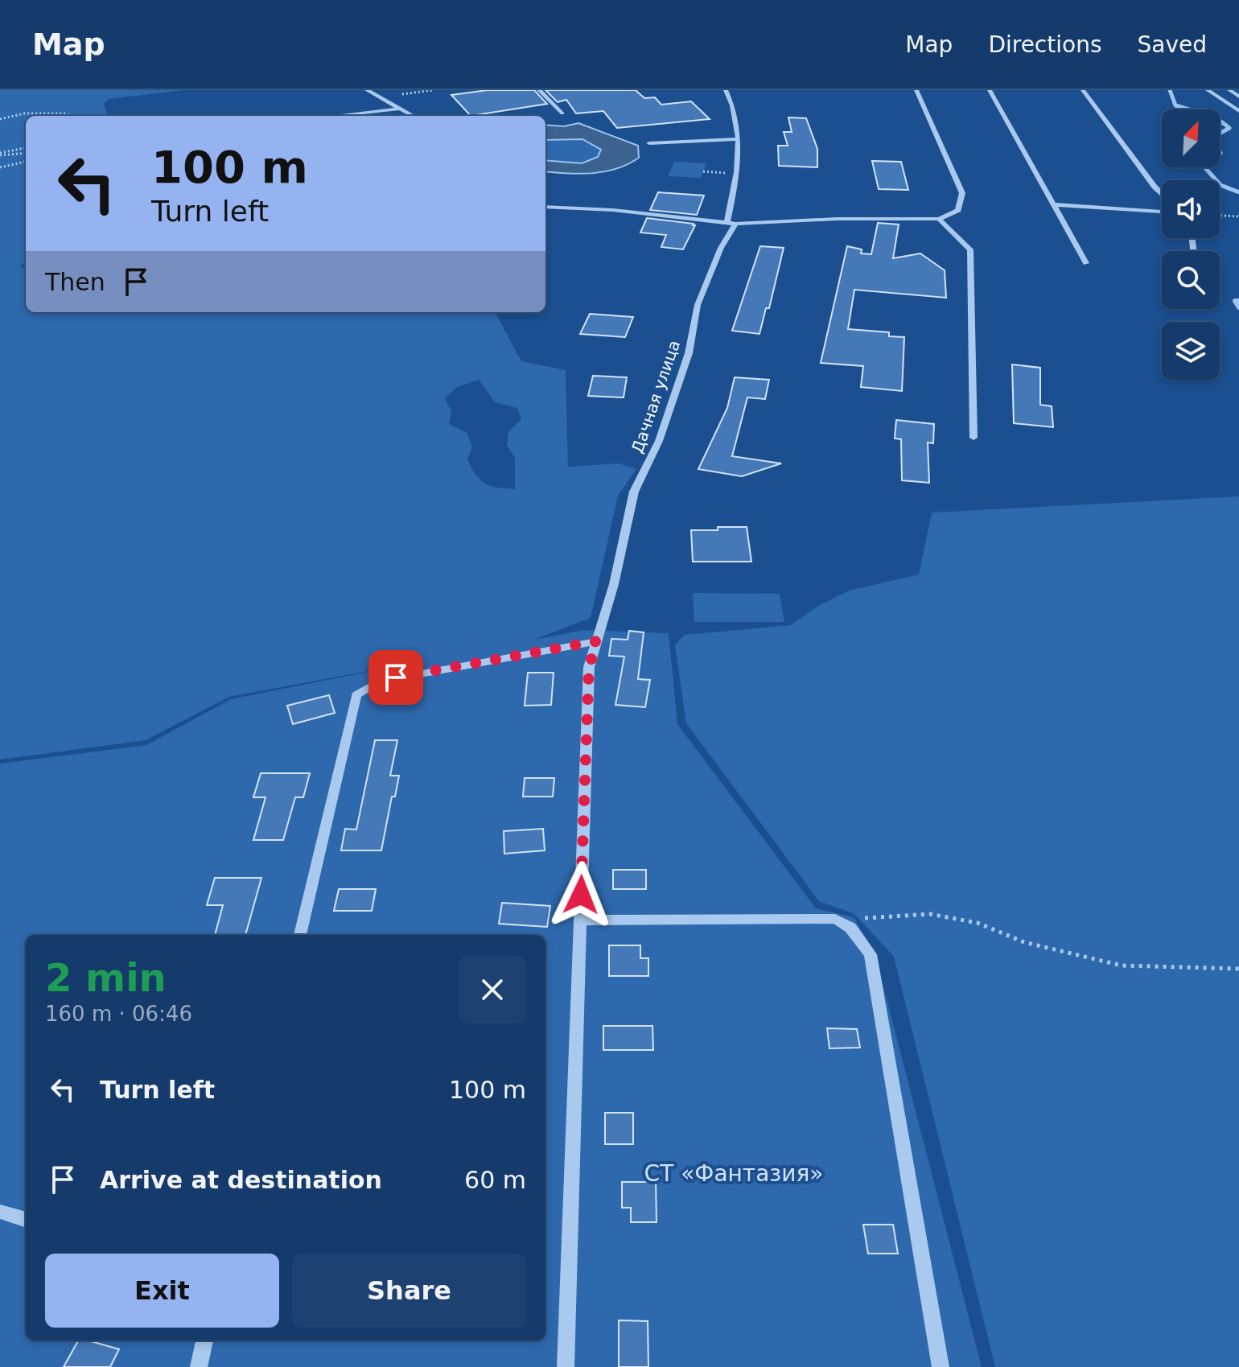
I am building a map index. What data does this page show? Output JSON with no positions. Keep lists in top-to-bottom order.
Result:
{
  "streets": {
    "street": ["Дачная улица"]
  },
  "parks": ["СТ «Фантазия»"],
  "north": "top right",
  "page": {
    "header": "Map",
    "nav": ["Map", "Directions", "Saved"],
    "turn": ["100 m", "Turn left"],
    "then": "Then",
    "heading": ["2 min", "160 m · 06:46"],
    "list": [
      {
        "name": "Turn left",
        "value": "100 m"
      },
      {
        "name": "Arrive at destination",
        "value": "60 m"
      }
    ],
    "buttons": ["Exit", "Share"]
  }
}
